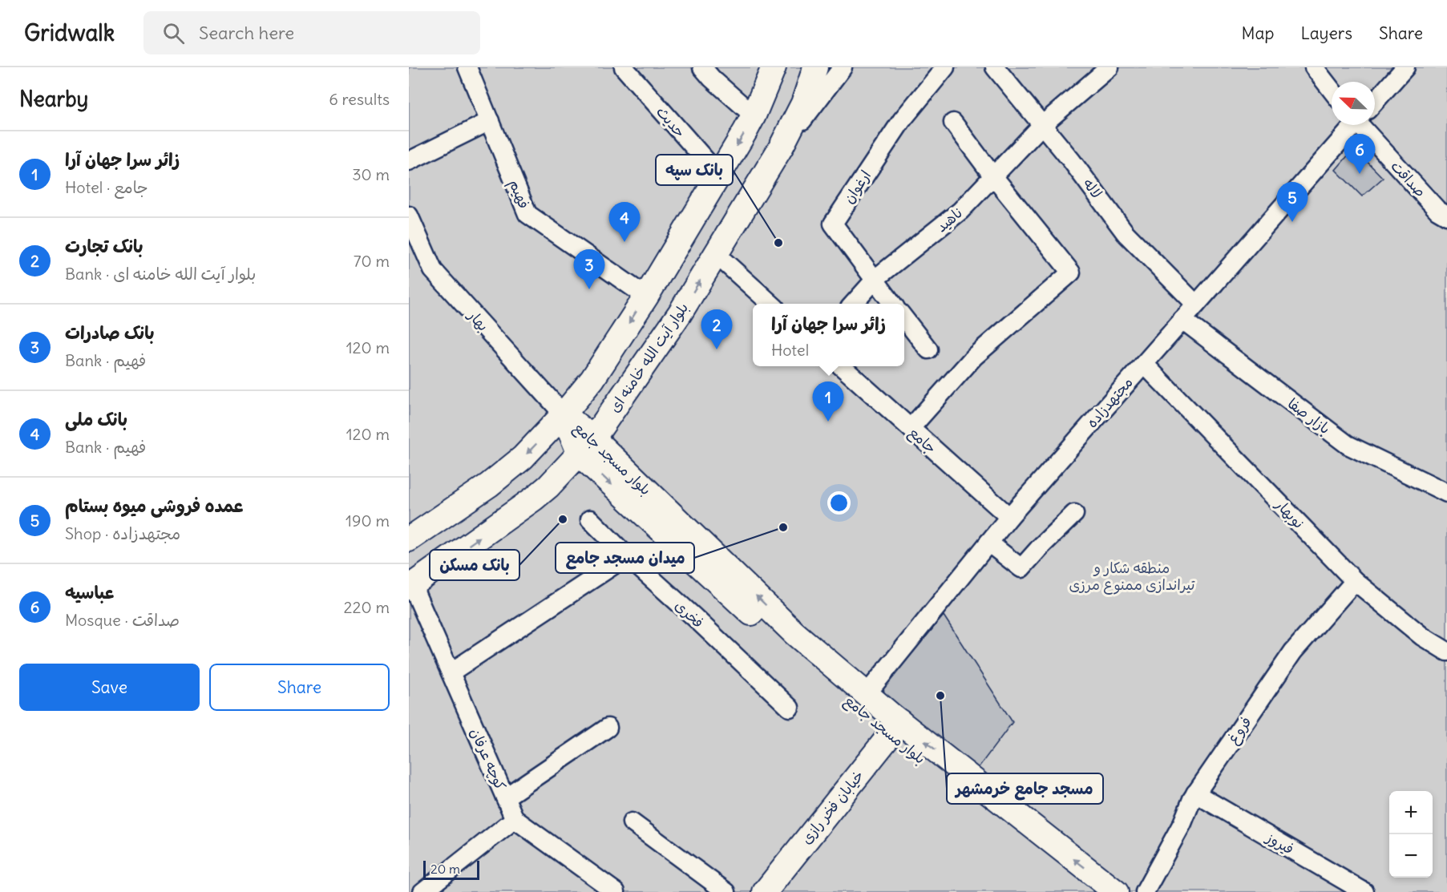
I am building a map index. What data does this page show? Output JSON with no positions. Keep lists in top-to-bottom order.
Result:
{
  "streets": {
    "main road": ["بلوار آیت الله خامنه ای", "بلوار مسجد جامع", "خیابان فخر رازی"],
    "street": [
      "حدیث",
      "صداقت",
      "ارغوان",
      "لاله",
      "فهیم",
      "ناهید",
      "بهار",
      "مجتهدزاده",
      "بازار صفا",
      "جامع",
      "نوبهار",
      "فخری",
      "فروغ",
      "کوچه عرفان",
      "فیروز"
    ]
  },
  "crossings": [
    ["ارغوان", "ناهید"],
    ["لاله", "ناهید"],
    ["لاله", "مجتهدزاده"],
    ["بهار", "بلوار مسجد جامع"],
    ["بلوار آیت الله خامنه ای", "بلوار مسجد جامع"],
    ["بلوار آیت الله خامنه ای", "کوچه عرفان"],
    ["مجتهدزاده", "بازار صفا"],
    ["مجتهدزاده", "جامع"],
    ["مجتهدزاده", "بلوار مسجد جامع"],
    ["مجتهدزاده", "نوبهار"],
    ["بلوار مسجد جامع", "خیابان فخر رازی"],
    ["نوبهار", "فروغ"],
    ["فروغ", "فیروز"]
  ],
  "parks": ["منطقه شکار و تیراندازی ممنوع مرزی"],
  "places": [
    "بانک سپه",
    "بانک مسکن",
    "میدان مسجد جامع",
    "مسجد جامع خرمشهر"
  ],
  "scale_bar": "20 m",
  "north": "top left",
  "page": {
    "header": "Gridwalk",
    "search": "Search here",
    "nav": ["Map", "Layers", "Share"],
    "heading": ["Nearby", "6 results"],
    "list": [
      {
        "mark": "1",
        "name": "زائر سرا جهان آرا",
        "note": "Hotel · جامع",
        "value": "30 m"
      },
      {
        "mark": "2",
        "name": "بانک تجارت",
        "note": "Bank · بلوار آیت الله خامنه ای",
        "value": "70 m"
      },
      {
        "mark": "3",
        "name": "بانک صادرات",
        "note": "Bank · فهیم",
        "value": "120 m"
      },
      {
        "mark": "4",
        "name": "بانک ملی",
        "note": "Bank · فهیم",
        "value": "120 m"
      },
      {
        "mark": "5",
        "name": "عمده فروشی میوه بستام",
        "note": "Shop · مجتهدزاده",
        "value": "190 m"
      },
      {
        "mark": "6",
        "name": "عباسیه",
        "note": "Mosque · صداقت",
        "value": "220 m"
      }
    ],
    "pins": [
      "6",
      "5",
      "4",
      "3",
      "2",
      "1"
    ],
    "popup": ["زائر سرا جهان آرا", "Hotel"],
    "buttons": ["Save", "Share"],
    "map_buttons": ["+", "−"],
    "scale": "20 m"
  }
}
